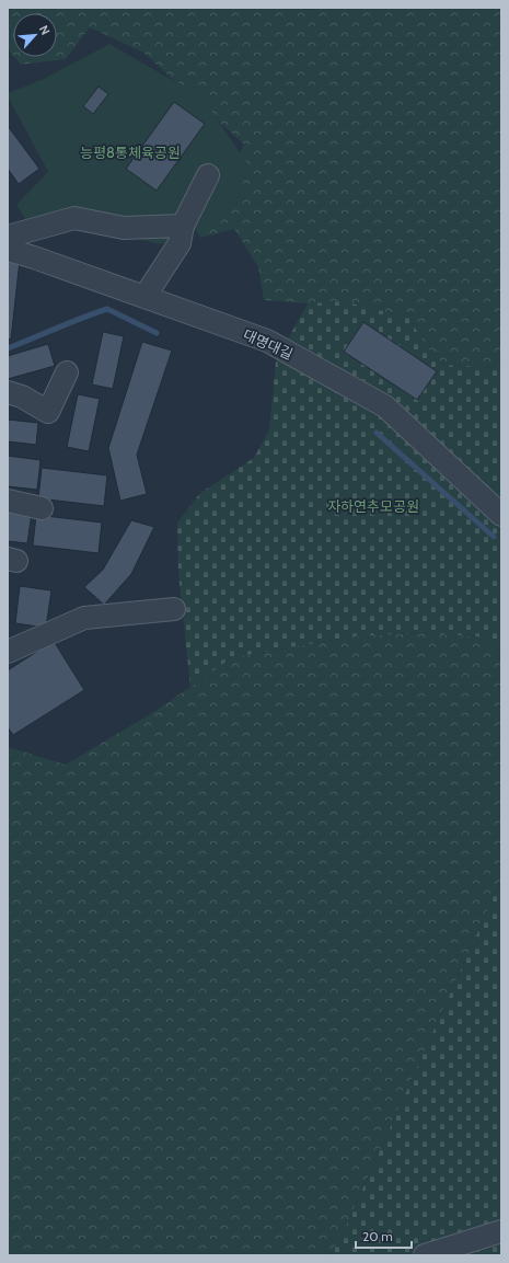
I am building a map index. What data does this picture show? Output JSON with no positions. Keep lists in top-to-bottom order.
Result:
{
  "streets": {
    "street": ["대명대길"]
  },
  "parks": ["능평8통체육공원", "자하연추모공원"],
  "scale_bar": "20 m",
  "north": "top right"
}
